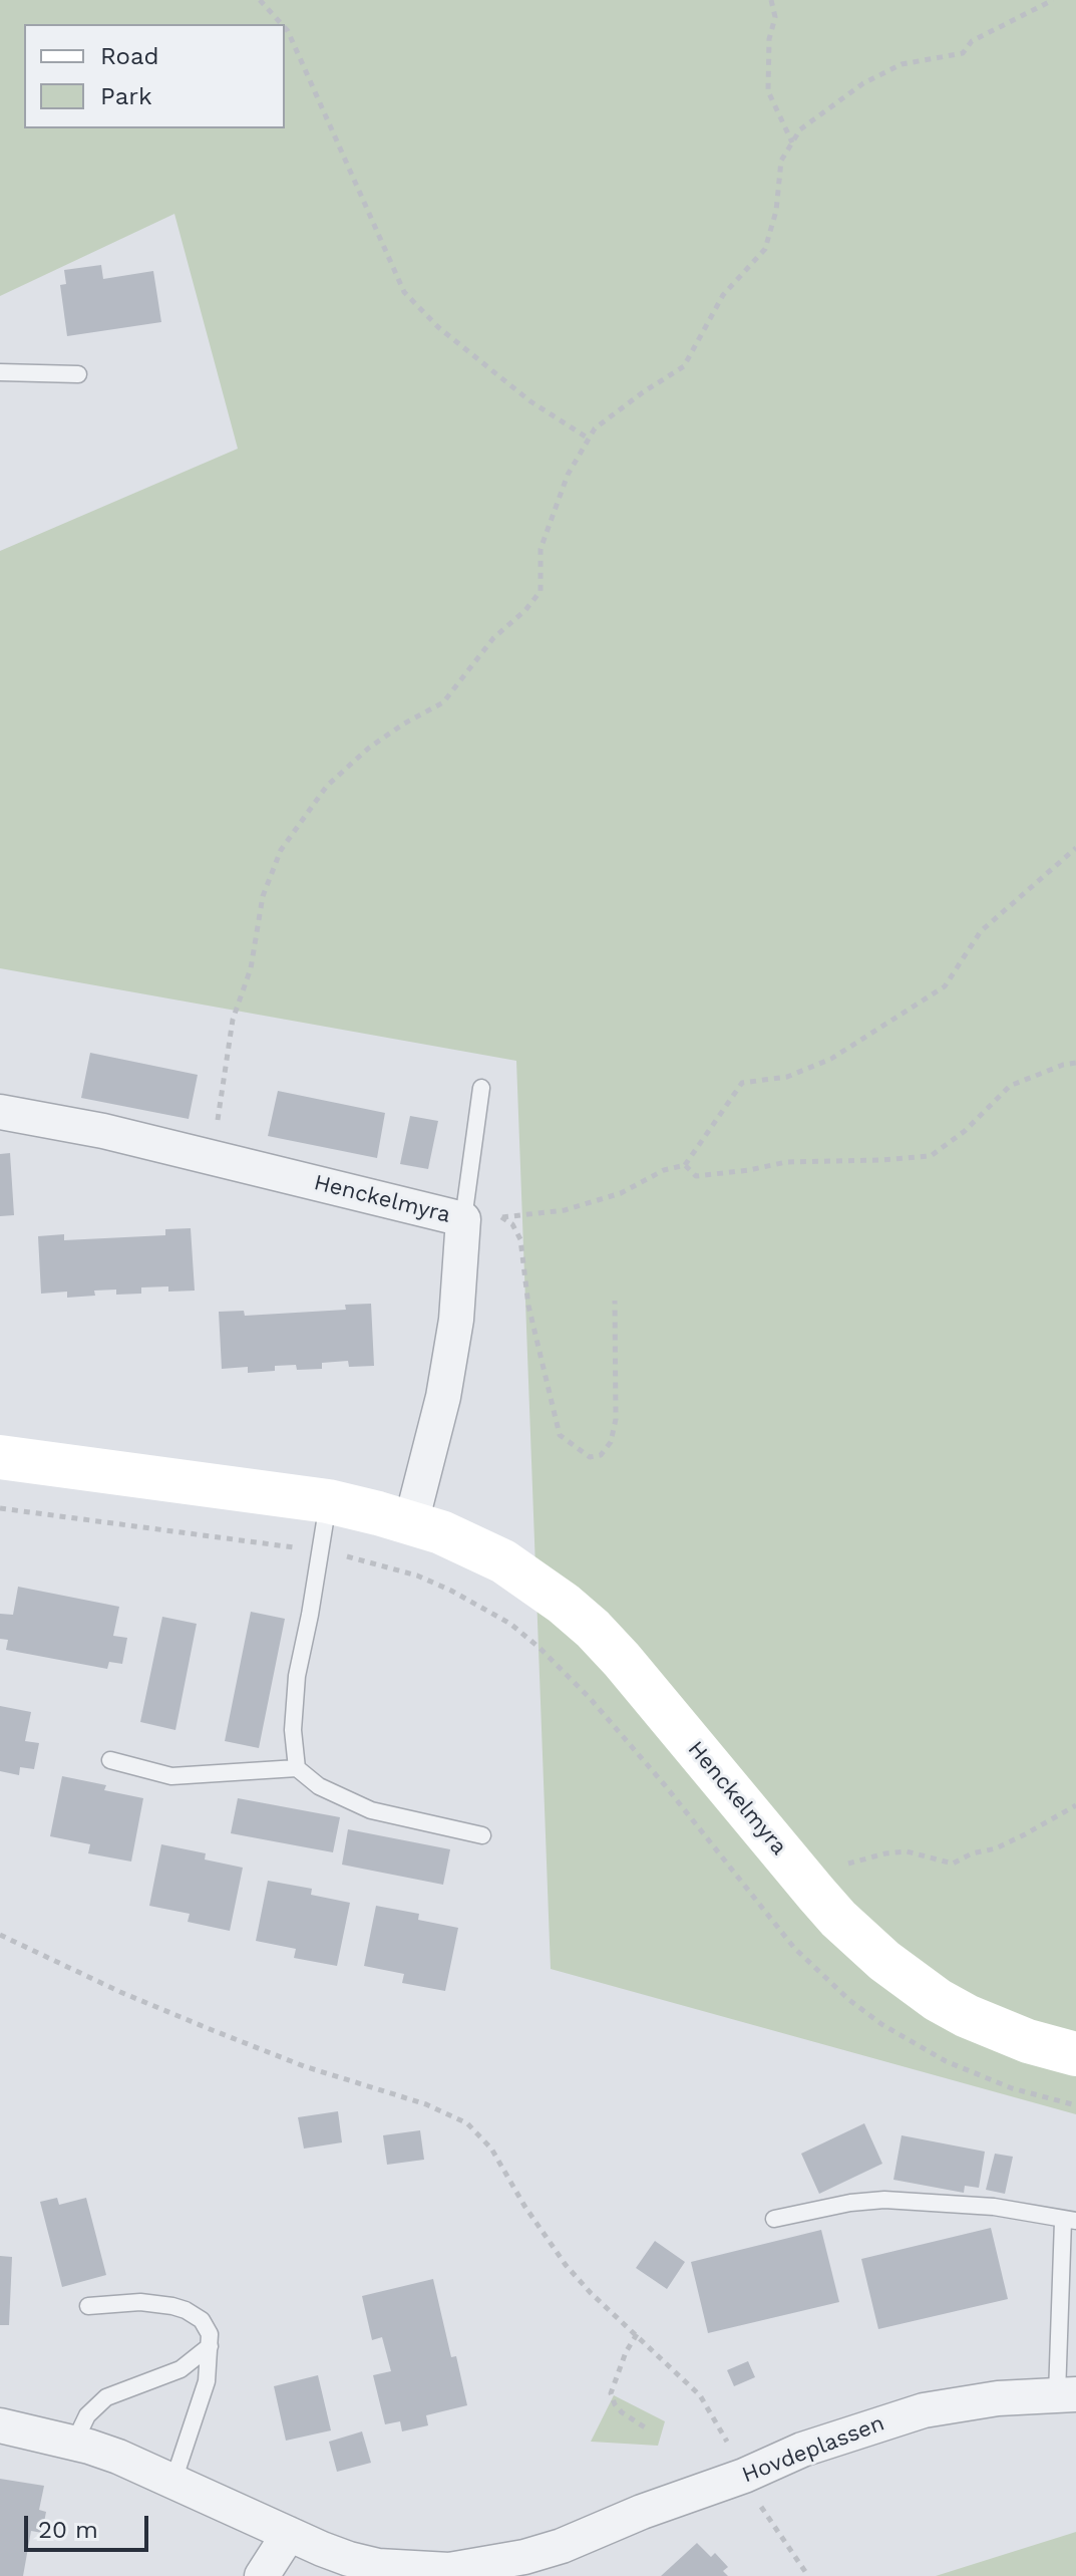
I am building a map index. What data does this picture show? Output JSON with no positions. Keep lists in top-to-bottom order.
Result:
{
  "streets": {
    "street": ["Henckelmyra", "Hovdeplassen"]
  },
  "legend": ["Road", "Park"],
  "scale_bar": "20 m"
}
